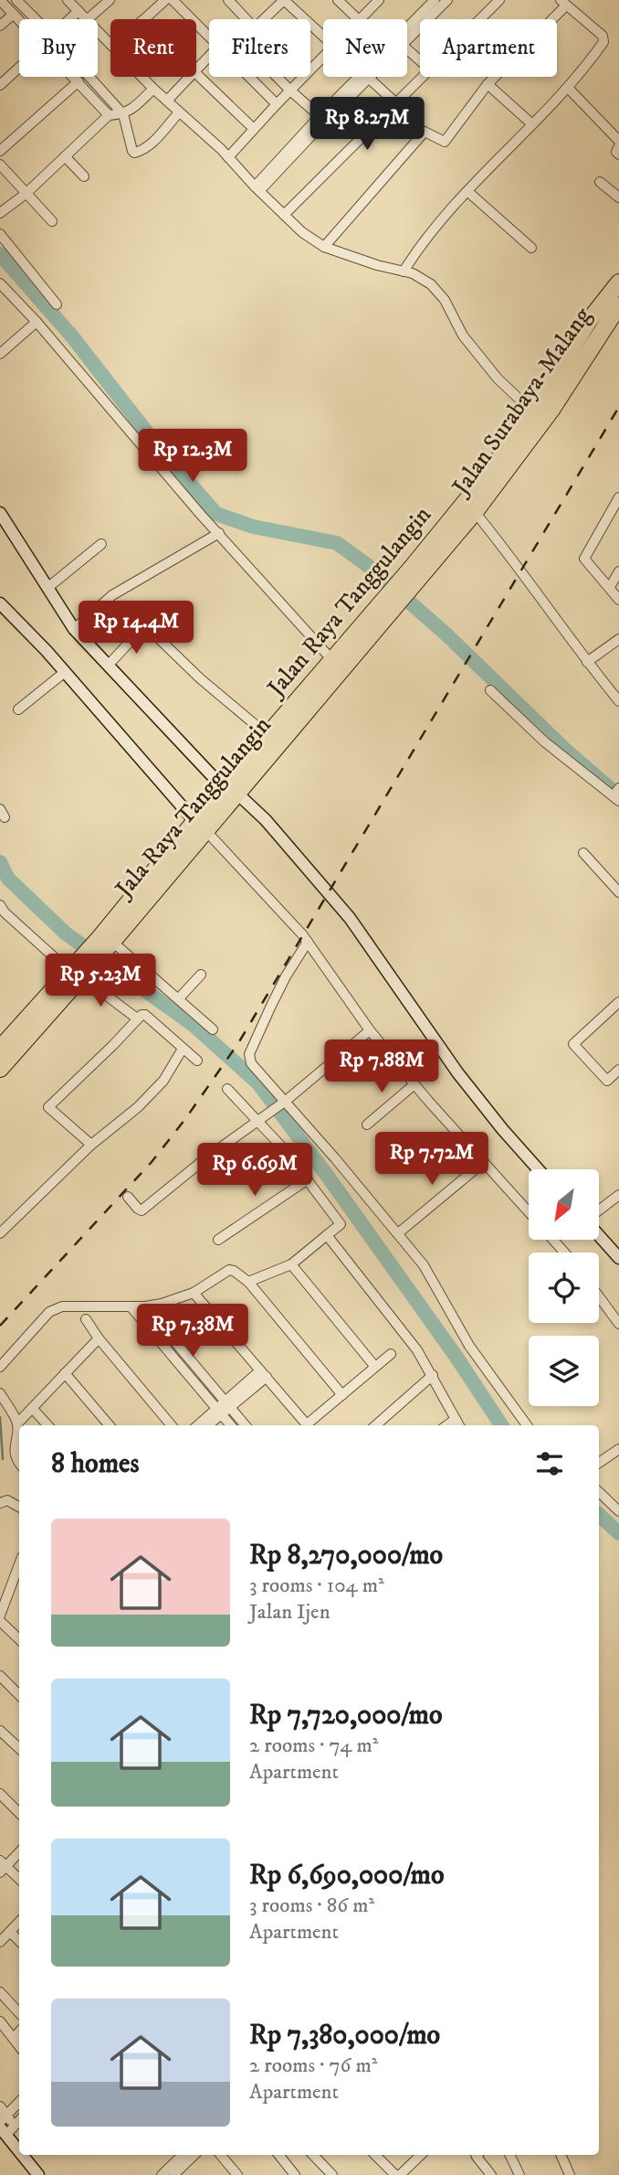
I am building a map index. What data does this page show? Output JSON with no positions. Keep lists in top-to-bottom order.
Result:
{
  "streets": {
    "highway": ["Jalan Surabaya-Malang", "Jalan Raya Tanggulangin", "Jala Raya Tanggulangin"]
  },
  "crossings": [
    ["Jalan Surabaya-Malang", "Jalan Raya Tanggulangin"],
    ["Jalan Raya Tanggulangin", "Jala Raya Tanggulangin"]
  ],
  "north": "bottom left",
  "page": {
    "chip": [
      "Buy",
      "Rent",
      "Filters",
      "New",
      "Apartment"
    ],
    "price": [
      "Rp 8.27M",
      "Rp 12.3M",
      "Rp 14.4M",
      "Rp 5.23M",
      "Rp 7.88M",
      "Rp 7.72M",
      "Rp 6.69M",
      "Rp 7.38M"
    ],
    "heading": "8 homes",
    "list": [
      {
        "name": "Rp 8,270,000/mo",
        "note": "3 rooms · 104 m² · Jalan Ijen"
      },
      {
        "name": "Rp 7,720,000/mo",
        "note": "2 rooms · 74 m² · Apartment"
      },
      {
        "name": "Rp 6,690,000/mo",
        "note": "3 rooms · 86 m² · Apartment"
      },
      {
        "name": "Rp 7,380,000/mo",
        "note": "2 rooms · 76 m² · Apartment"
      }
    ]
  }
}
